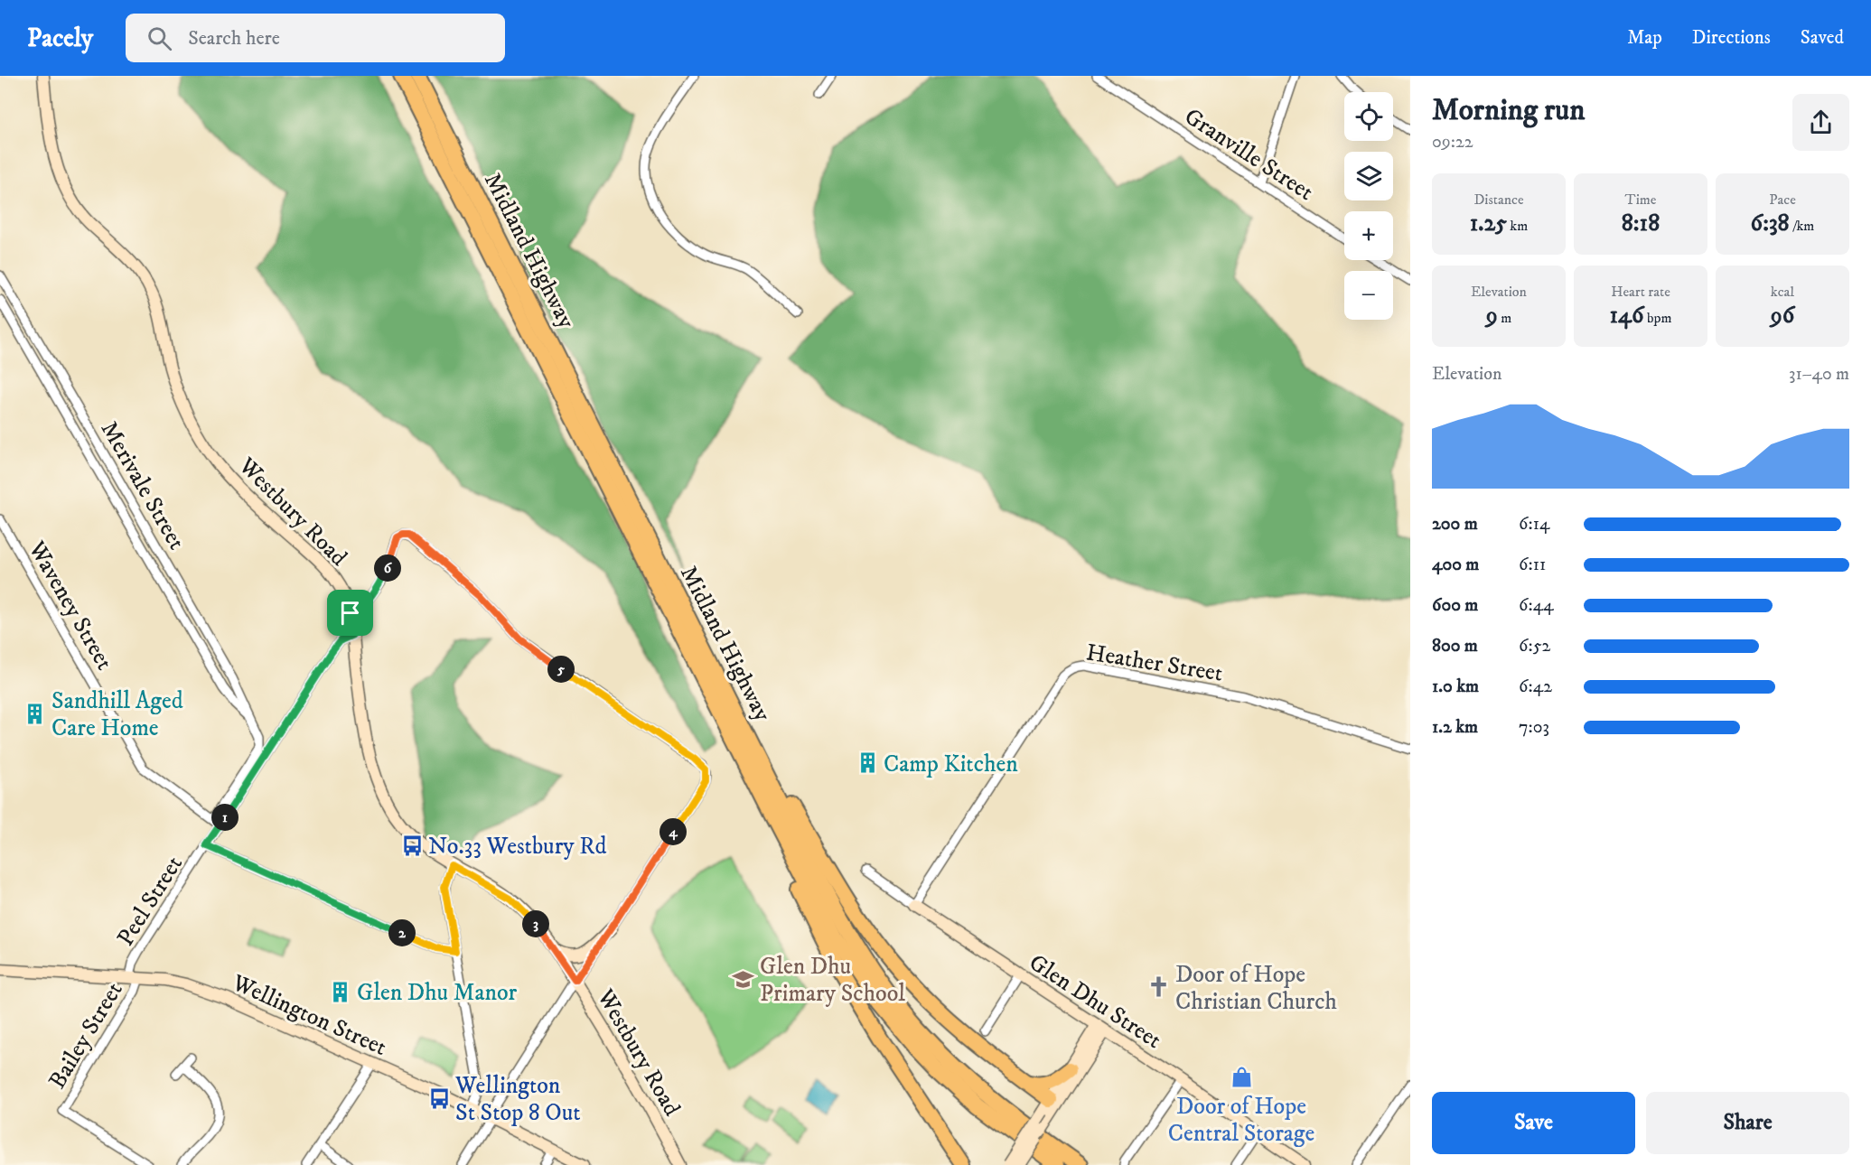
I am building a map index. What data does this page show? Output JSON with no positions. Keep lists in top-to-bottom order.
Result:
{
  "streets": {
    "highway": ["Midland Highway"],
    "main road": ["Westbury Road", "Glen Dhu Street", "Wellington Street"],
    "street": [
      "Granville Street",
      "Merivale Street",
      "Waveney Street",
      "Heather Street",
      "Peel Street",
      "Bailey Street"
    ]
  },
  "crossings": [
    ["Merivale Street", "Waveney Street"],
    ["Merivale Street", "Peel Street"],
    ["Westbury Road", "Peel Street"],
    ["Waveney Street", "Peel Street"],
    ["Heather Street", "Glen Dhu Street"],
    ["Peel Street", "Wellington Street"],
    ["Peel Street", "Bailey Street"],
    ["Wellington Street", "Bailey Street"]
  ],
  "places": {
    "building": ["Sandhill Aged Care Home", "Camp Kitchen", "Glen Dhu Manor"],
    "bus stop": ["No.33 Westbury Rd", "Wellington St Stop 8 Out"],
    "school or university": ["Glen Dhu Primary School"],
    "church": ["Door of Hope Christian Church"],
    "shop": ["Door of Hope Central Storage"]
  },
  "page": {
    "header": "Pacely",
    "search": "Search here",
    "nav": ["Map", "Directions", "Saved"],
    "heading": ["Morning run", "09:22"],
    "map_buttons": ["+", "−"],
    "stats": [
      ["Distance", "1.25 km"],
      ["Time", "8:18"],
      ["Pace", "6:38 /km"],
      ["Elevation", "9 m"],
      ["Heart rate", "146 bpm"],
      ["kcal", "96"]
    ],
    "chart": ["Elevation", "31–40 m"],
    "list": [
      {
        "name": "200 m",
        "note": "6:14"
      },
      {
        "name": "400 m",
        "note": "6:11"
      },
      {
        "name": "600 m",
        "note": "6:44"
      },
      {
        "name": "800 m",
        "note": "6:52"
      },
      {
        "name": "1.0 km",
        "note": "6:42"
      },
      {
        "name": "1.2 km",
        "note": "7:03"
      }
    ],
    "pins": [
      "6",
      "5",
      "1",
      "4",
      "3",
      "2"
    ],
    "buttons": ["Save", "Share"]
  }
}
